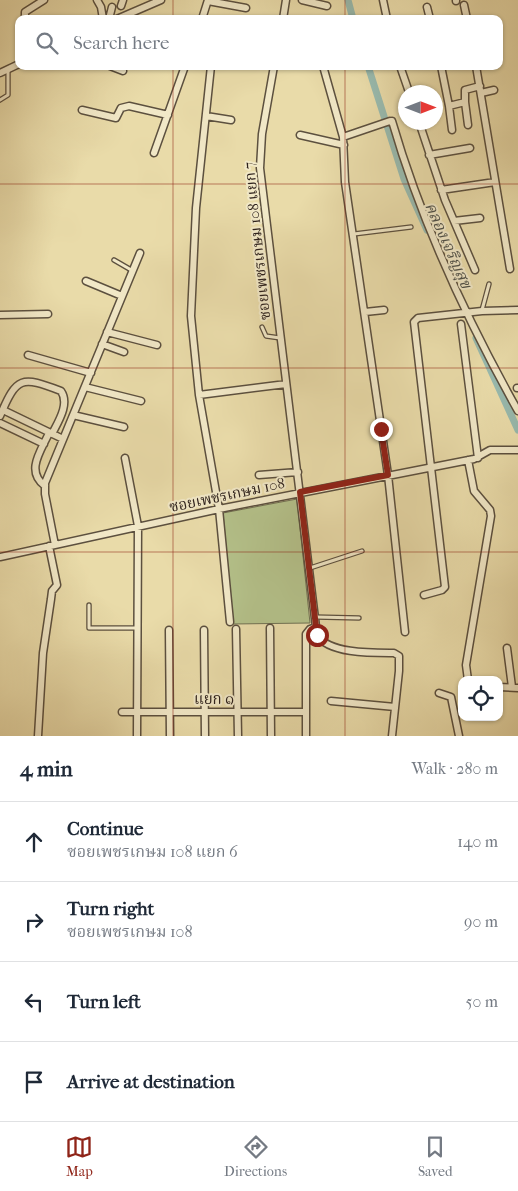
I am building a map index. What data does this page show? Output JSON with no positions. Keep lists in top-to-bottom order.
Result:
{
  "streets": {
    "street": ["ซอยเพชรเกษม 108 แยก 7", "ซอยเพชรเกษม 108", "แยก ๑"]
  },
  "crossings": [
    ["ซอยเพชรเกษม 108 แยก 7", "ซอยเพชรเกษม 108"]
  ],
  "water": ["คลองเจริญสุข"],
  "north": "right",
  "page": {
    "search": "Search here",
    "heading": ["4 min", "Walk · 280 m"],
    "list": [
      ["Continue", "ซอยเพชรเกษม 108 แยก 6", "140 m"],
      ["Turn right", "ซอยเพชรเกษม 108", "90 m"],
      ["Turn left", "50 m"],
      "Arrive at destination"
    ],
    "nav": ["Map", "Directions", "Saved"]
  }
}
